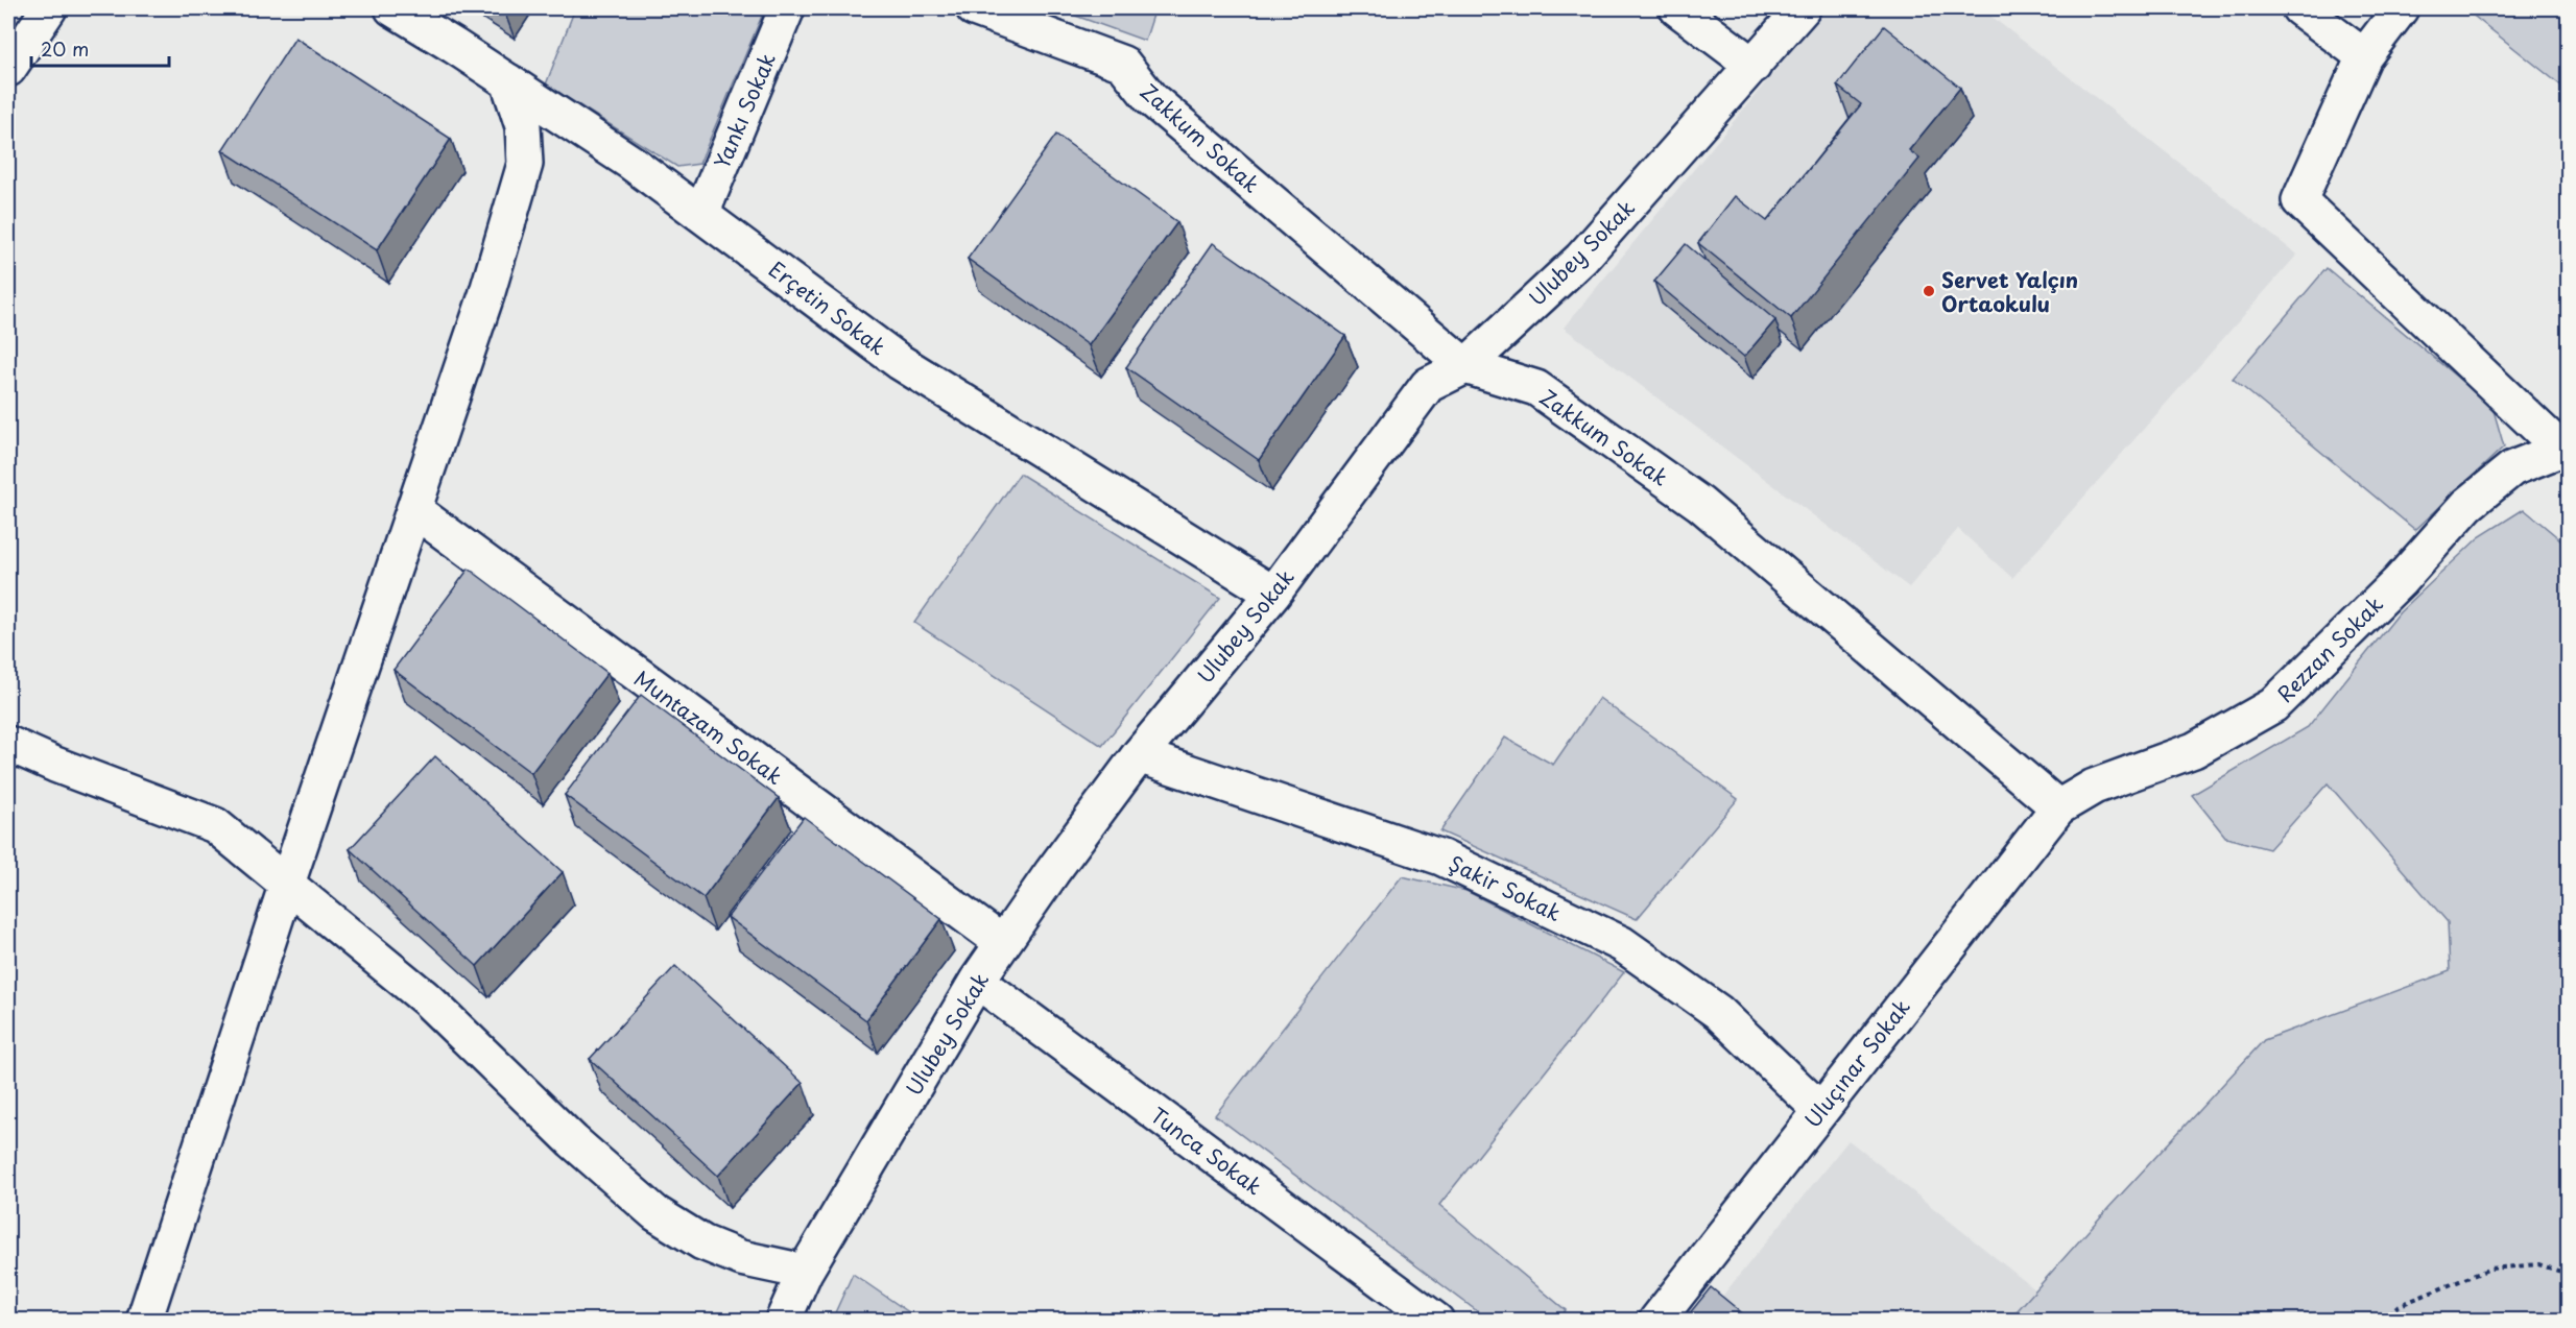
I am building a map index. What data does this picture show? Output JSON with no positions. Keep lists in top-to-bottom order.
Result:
{
  "streets": {
    "street": [
      "Yankı Sokak",
      "Zakkum Sokak",
      "Ulubey Sokak",
      "Erçetin Sokak",
      "Rezzan Sokak",
      "Muntazam Sokak",
      "Şakir Sokak",
      "Uluçınar Sokak",
      "Tunca Sokak"
    ]
  },
  "crossings": [
    ["Yankı Sokak", "Erçetin Sokak"],
    ["Zakkum Sokak", "Ulubey Sokak"],
    ["Zakkum Sokak", "Rezzan Sokak"],
    ["Zakkum Sokak", "Uluçınar Sokak"],
    ["Ulubey Sokak", "Erçetin Sokak"],
    ["Ulubey Sokak", "Muntazam Sokak"],
    ["Ulubey Sokak", "Şakir Sokak"],
    ["Ulubey Sokak", "Tunca Sokak"],
    ["Rezzan Sokak", "Uluçınar Sokak"],
    ["Şakir Sokak", "Uluçınar Sokak"]
  ],
  "places": ["Servet Yalçın Ortaokulu"],
  "scale_bar": "20 m"
}
